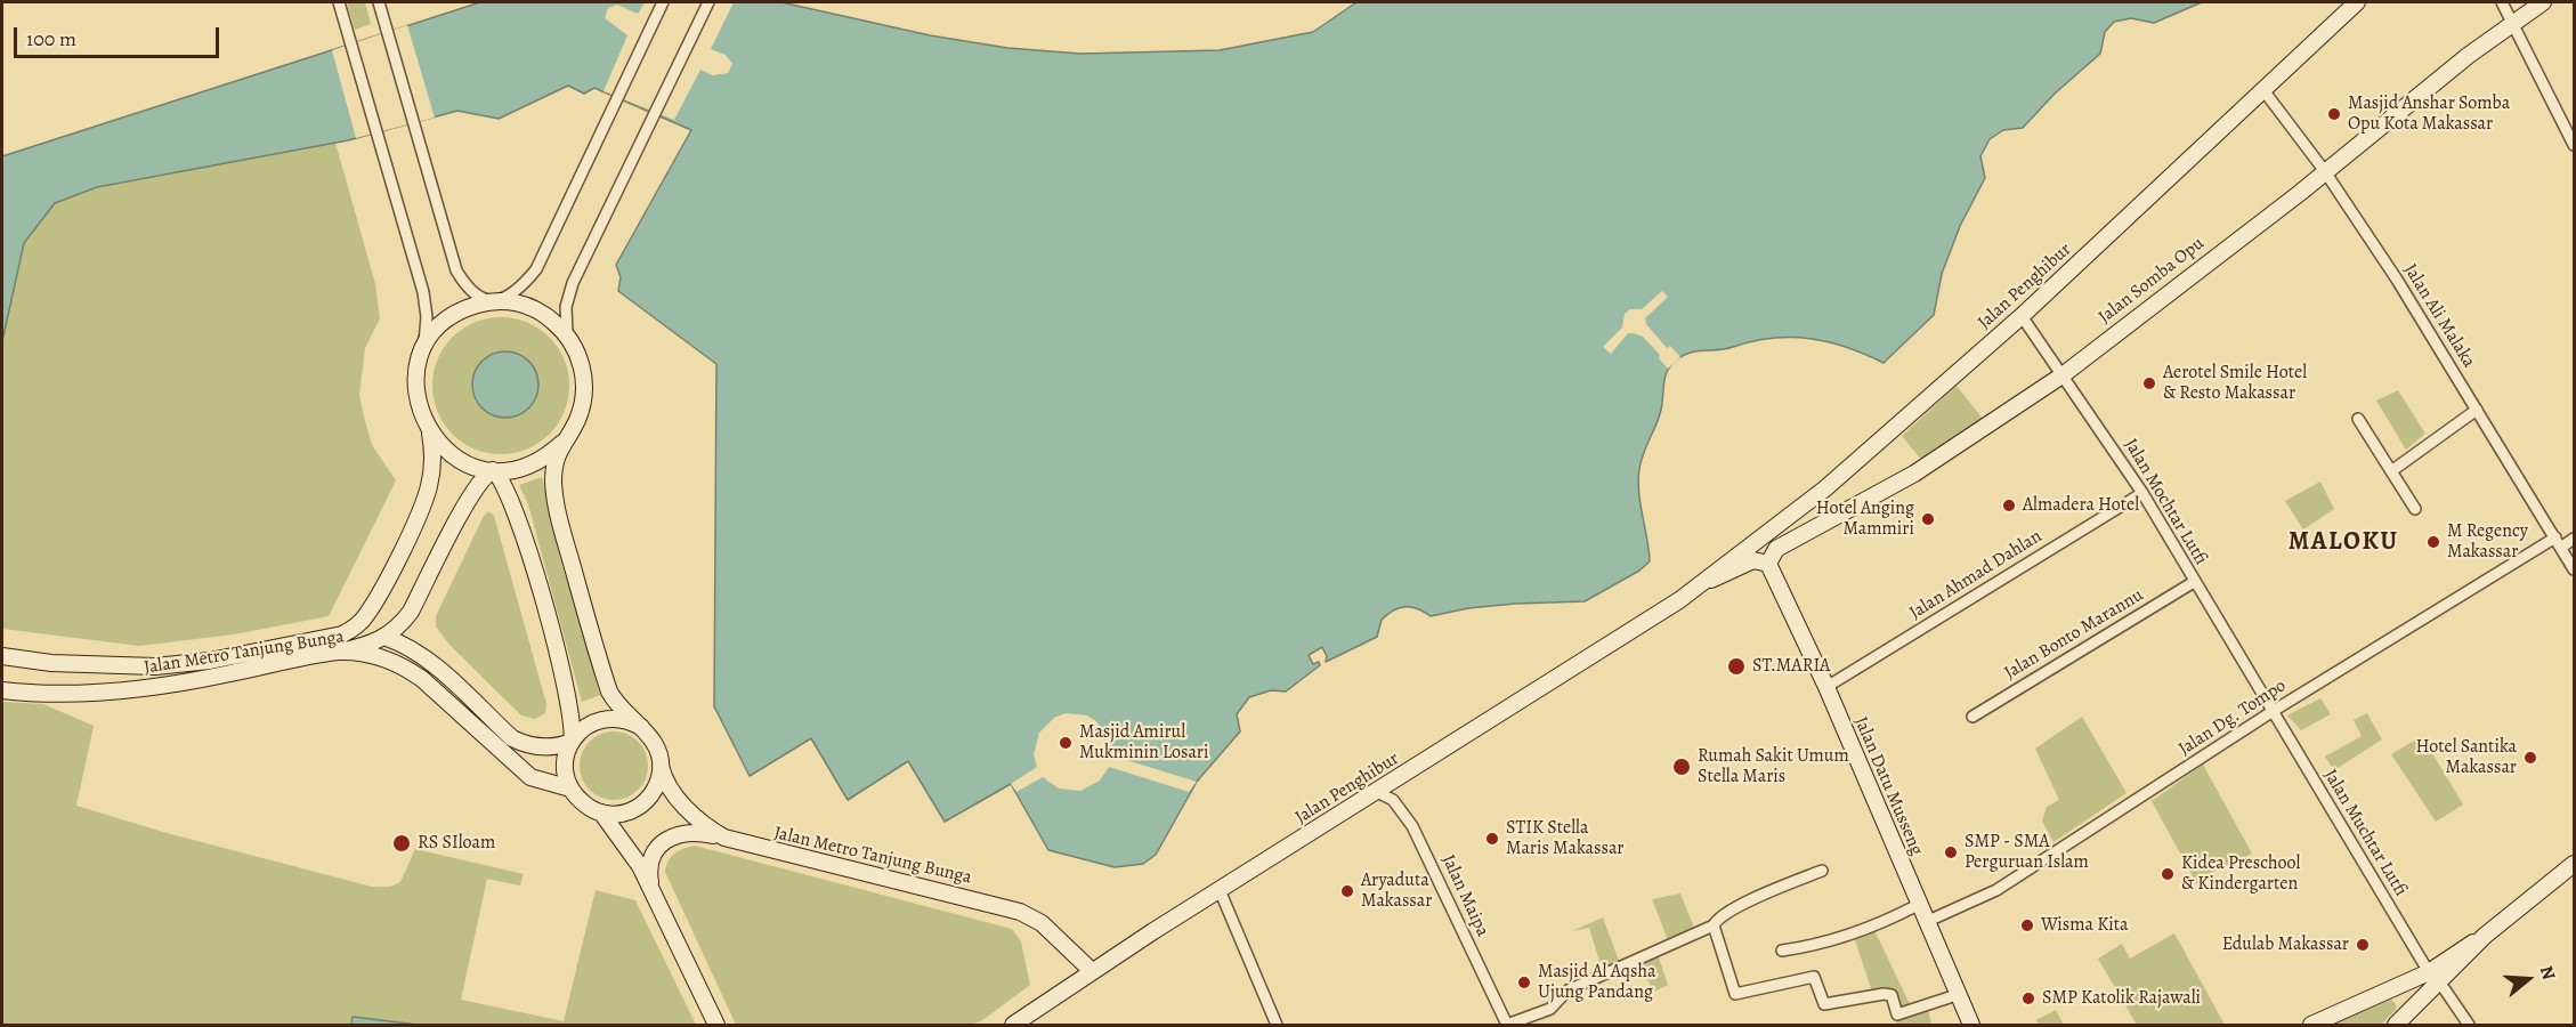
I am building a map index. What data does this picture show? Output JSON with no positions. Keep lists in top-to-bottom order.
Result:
{
  "streets": {
    "main road": [
      "Jalan Somba Opu",
      "Jalan Penghibur",
      "Jalan Metro Tanjung Bunga",
      "Jalan Datu Musseng"
    ],
    "street": [
      "Jalan Ali Malaka",
      "Jalan Mochtar Lutfi",
      "Jalan Ahmad Dahlan",
      "Jalan Bonto Marannu",
      "Jalan Dg. Tompo",
      "Jalan Muchtar Lutfi",
      "Jalan Maipa"
    ]
  },
  "crossings": [
    ["Jalan Somba Opu", "Jalan Penghibur"],
    ["Jalan Somba Opu", "Jalan Ali Malaka"],
    ["Jalan Somba Opu", "Jalan Mochtar Lutfi"],
    ["Jalan Somba Opu", "Jalan Datu Musseng"],
    ["Jalan Penghibur", "Jalan Ali Malaka"],
    ["Jalan Penghibur", "Jalan Mochtar Lutfi"],
    ["Jalan Penghibur", "Jalan Metro Tanjung Bunga"],
    ["Jalan Penghibur", "Jalan Datu Musseng"],
    ["Jalan Penghibur", "Jalan Maipa"],
    ["Jalan Ali Malaka", "Jalan Dg. Tompo"],
    ["Jalan Mochtar Lutfi", "Jalan Ahmad Dahlan"],
    ["Jalan Mochtar Lutfi", "Jalan Bonto Marannu"],
    ["Jalan Mochtar Lutfi", "Jalan Dg. Tompo"],
    ["Jalan Mochtar Lutfi", "Jalan Muchtar Lutfi"],
    ["Jalan Ahmad Dahlan", "Jalan Datu Musseng"],
    ["Jalan Dg. Tompo", "Jalan Datu Musseng"],
    ["Jalan Dg. Tompo", "Jalan Muchtar Lutfi"]
  ],
  "districts": ["MALOKU"],
  "places": [
    "Masjid Anshar Somba Opu Kota Makassar",
    "Aerotel Smile Hotel & Resto Makassar",
    "Almadera Hotel",
    "Hotel Anging Mammiri",
    "M Regency Makassar",
    "ST.MARIA",
    "Masjid Amirul Mukminin Losari",
    "Hotel Santika Makassar",
    "Rumah Sakit Umum Stella Maris",
    "STIK Stella Maris Makassar",
    "RS SIloam",
    "SMP - SMA Perguruan Islam",
    "Kidea Preschool & Kindergarten",
    "Aryaduta Makassar",
    "Wisma Kita",
    "Edulab Makassar",
    "Masjid Al Aqsha Ujung Pandang",
    "SMP Katolik Rajawali"
  ],
  "scale_bar": "100 m",
  "north": "right"
}
